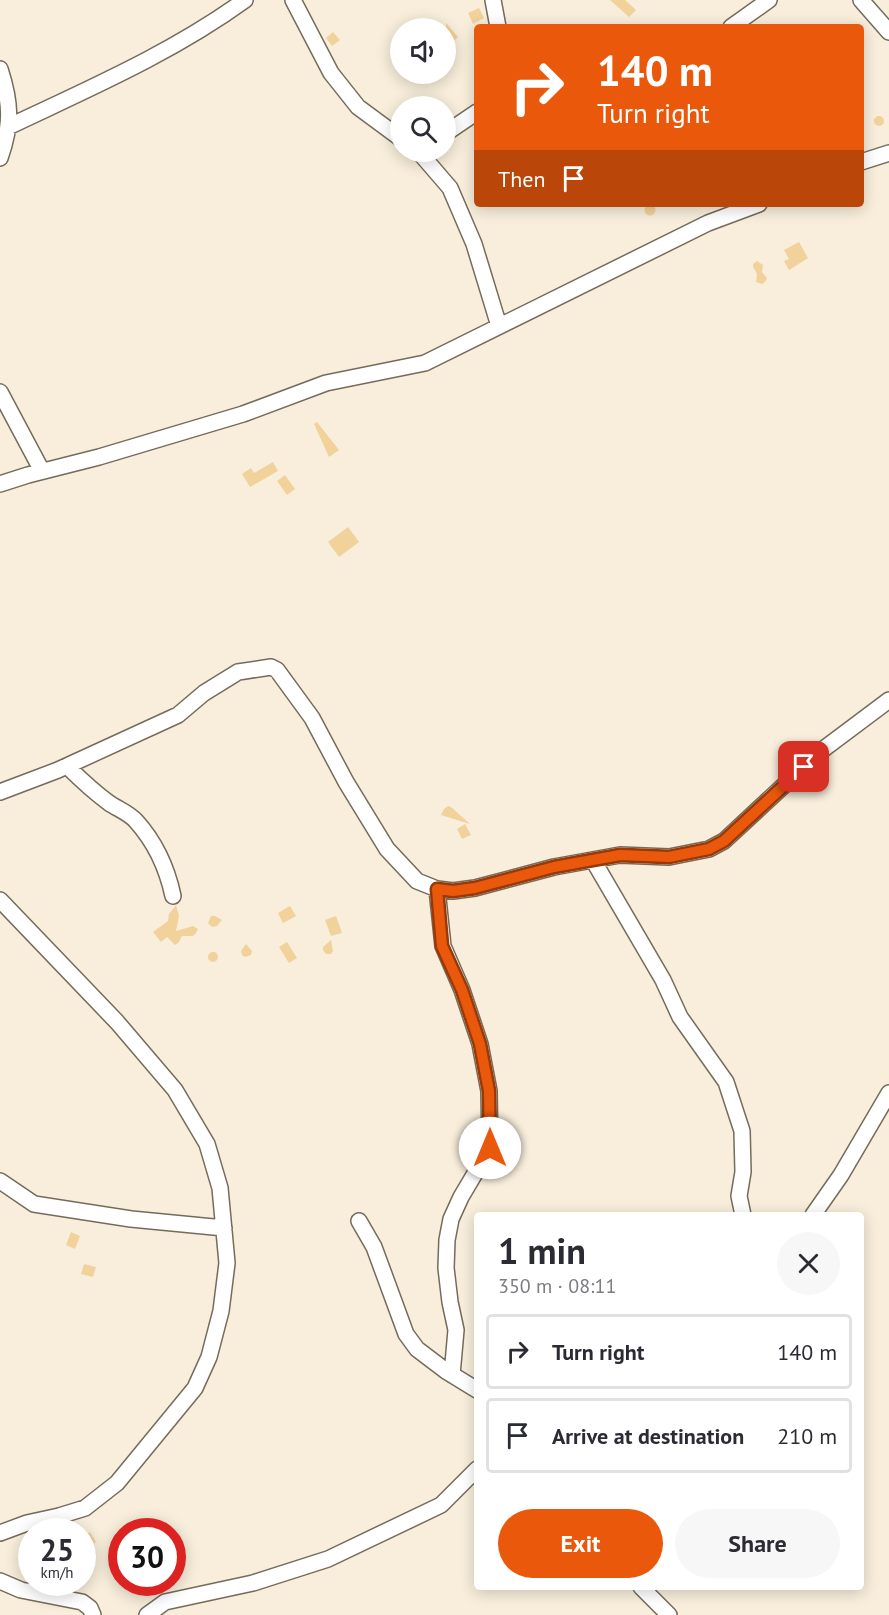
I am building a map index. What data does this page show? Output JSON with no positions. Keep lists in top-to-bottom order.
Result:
{
  "page": {
    "turn": ["140 m", "Turn right"],
    "then": "Then",
    "heading": ["1 min", "350 m · 08:11"],
    "list": [
      {
        "name": "Turn right",
        "value": "140 m"
      },
      {
        "name": "Arrive at destination",
        "value": "210 m"
      }
    ],
    "buttons": ["Exit", "Share"],
    "speed": "25 km/h",
    "limit": "30"
  }
}
